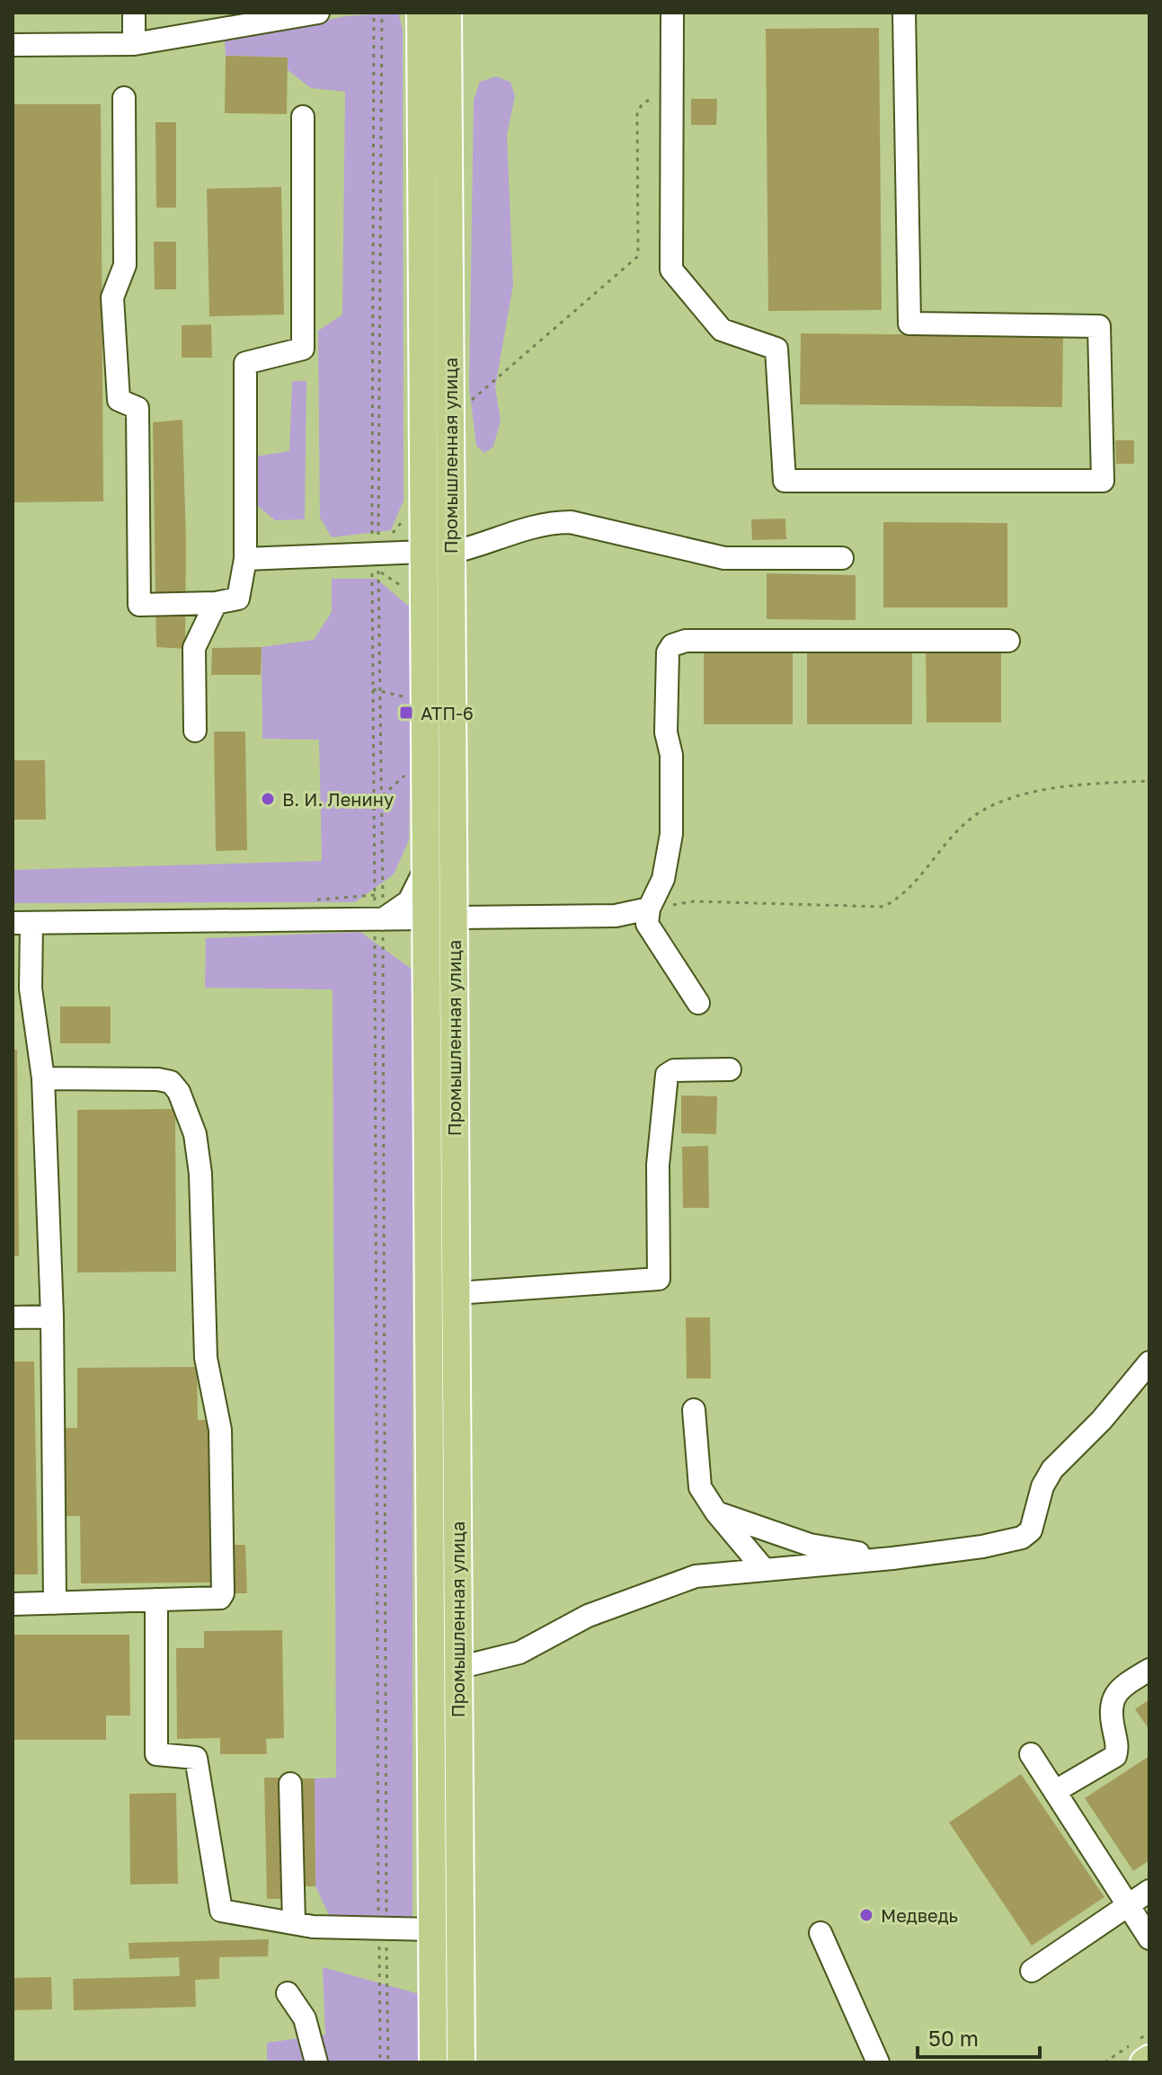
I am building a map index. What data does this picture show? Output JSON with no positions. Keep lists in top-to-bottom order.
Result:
{
  "streets": {
    "main road": ["Промышленная улица"]
  },
  "places": {
    "transit": ["АТП-6"],
    "other": ["В. И. Ленину", "Медведь"]
  },
  "scale_bar": "50 m"
}
